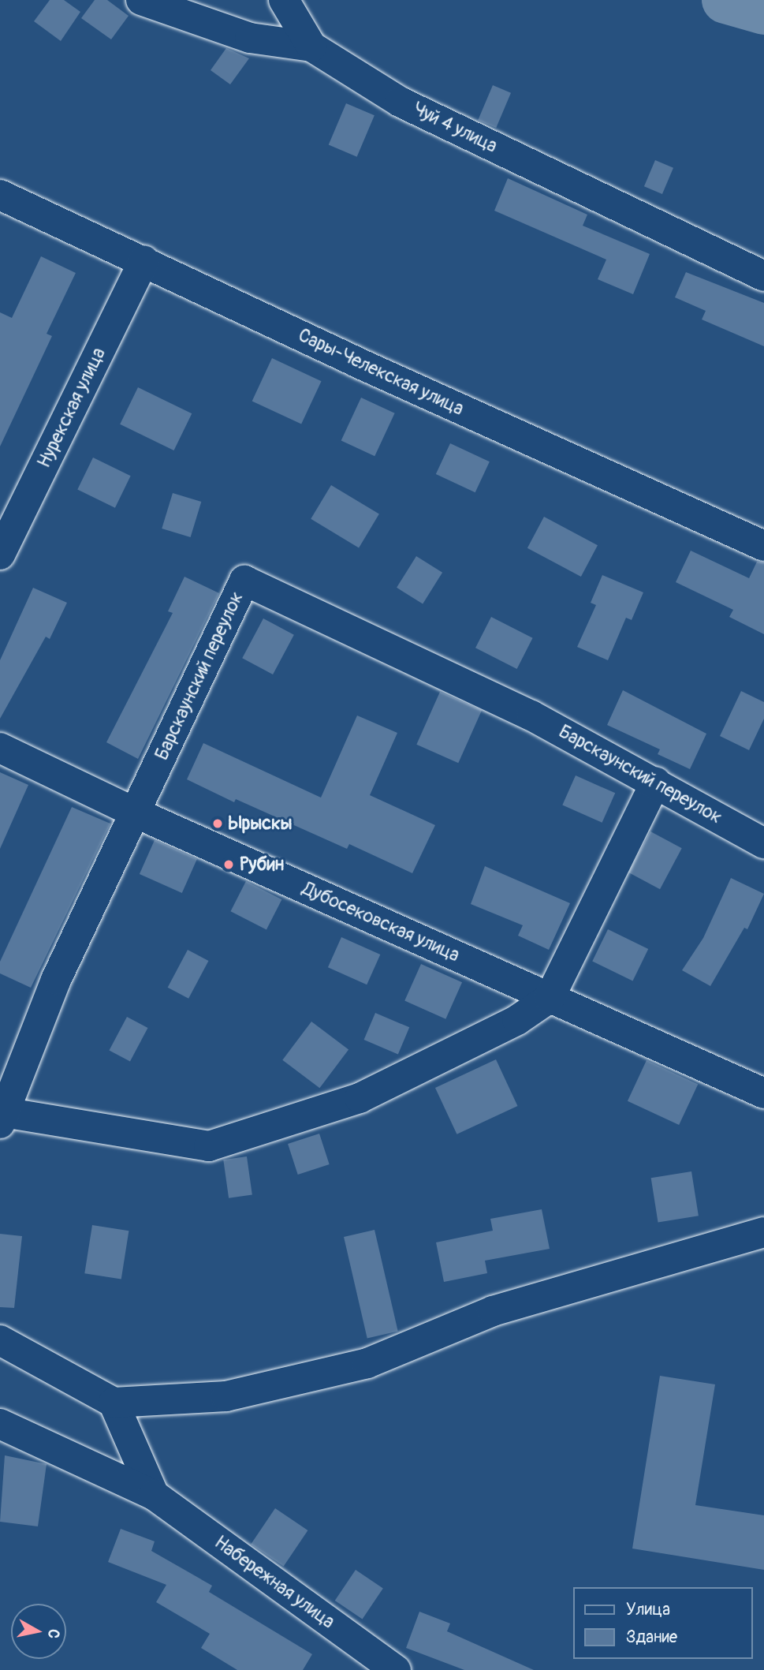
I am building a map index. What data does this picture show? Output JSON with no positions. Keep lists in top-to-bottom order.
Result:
{
  "streets": {
    "street": [
      "Чуй 4 улица",
      "Сары-Челекская улица",
      "Нурекская улица",
      "Барскаунский переулок",
      "Дубосековская улица",
      "Набережная улица"
    ]
  },
  "crossings": [
    ["Сары-Челекская улица", "Нурекская улица"],
    ["Барскаунский переулок", "Дубосековская улица"]
  ],
  "places": ["Ырыскы", "Рубин"],
  "legend": ["Улица", "Здание"],
  "north": "right"
}
